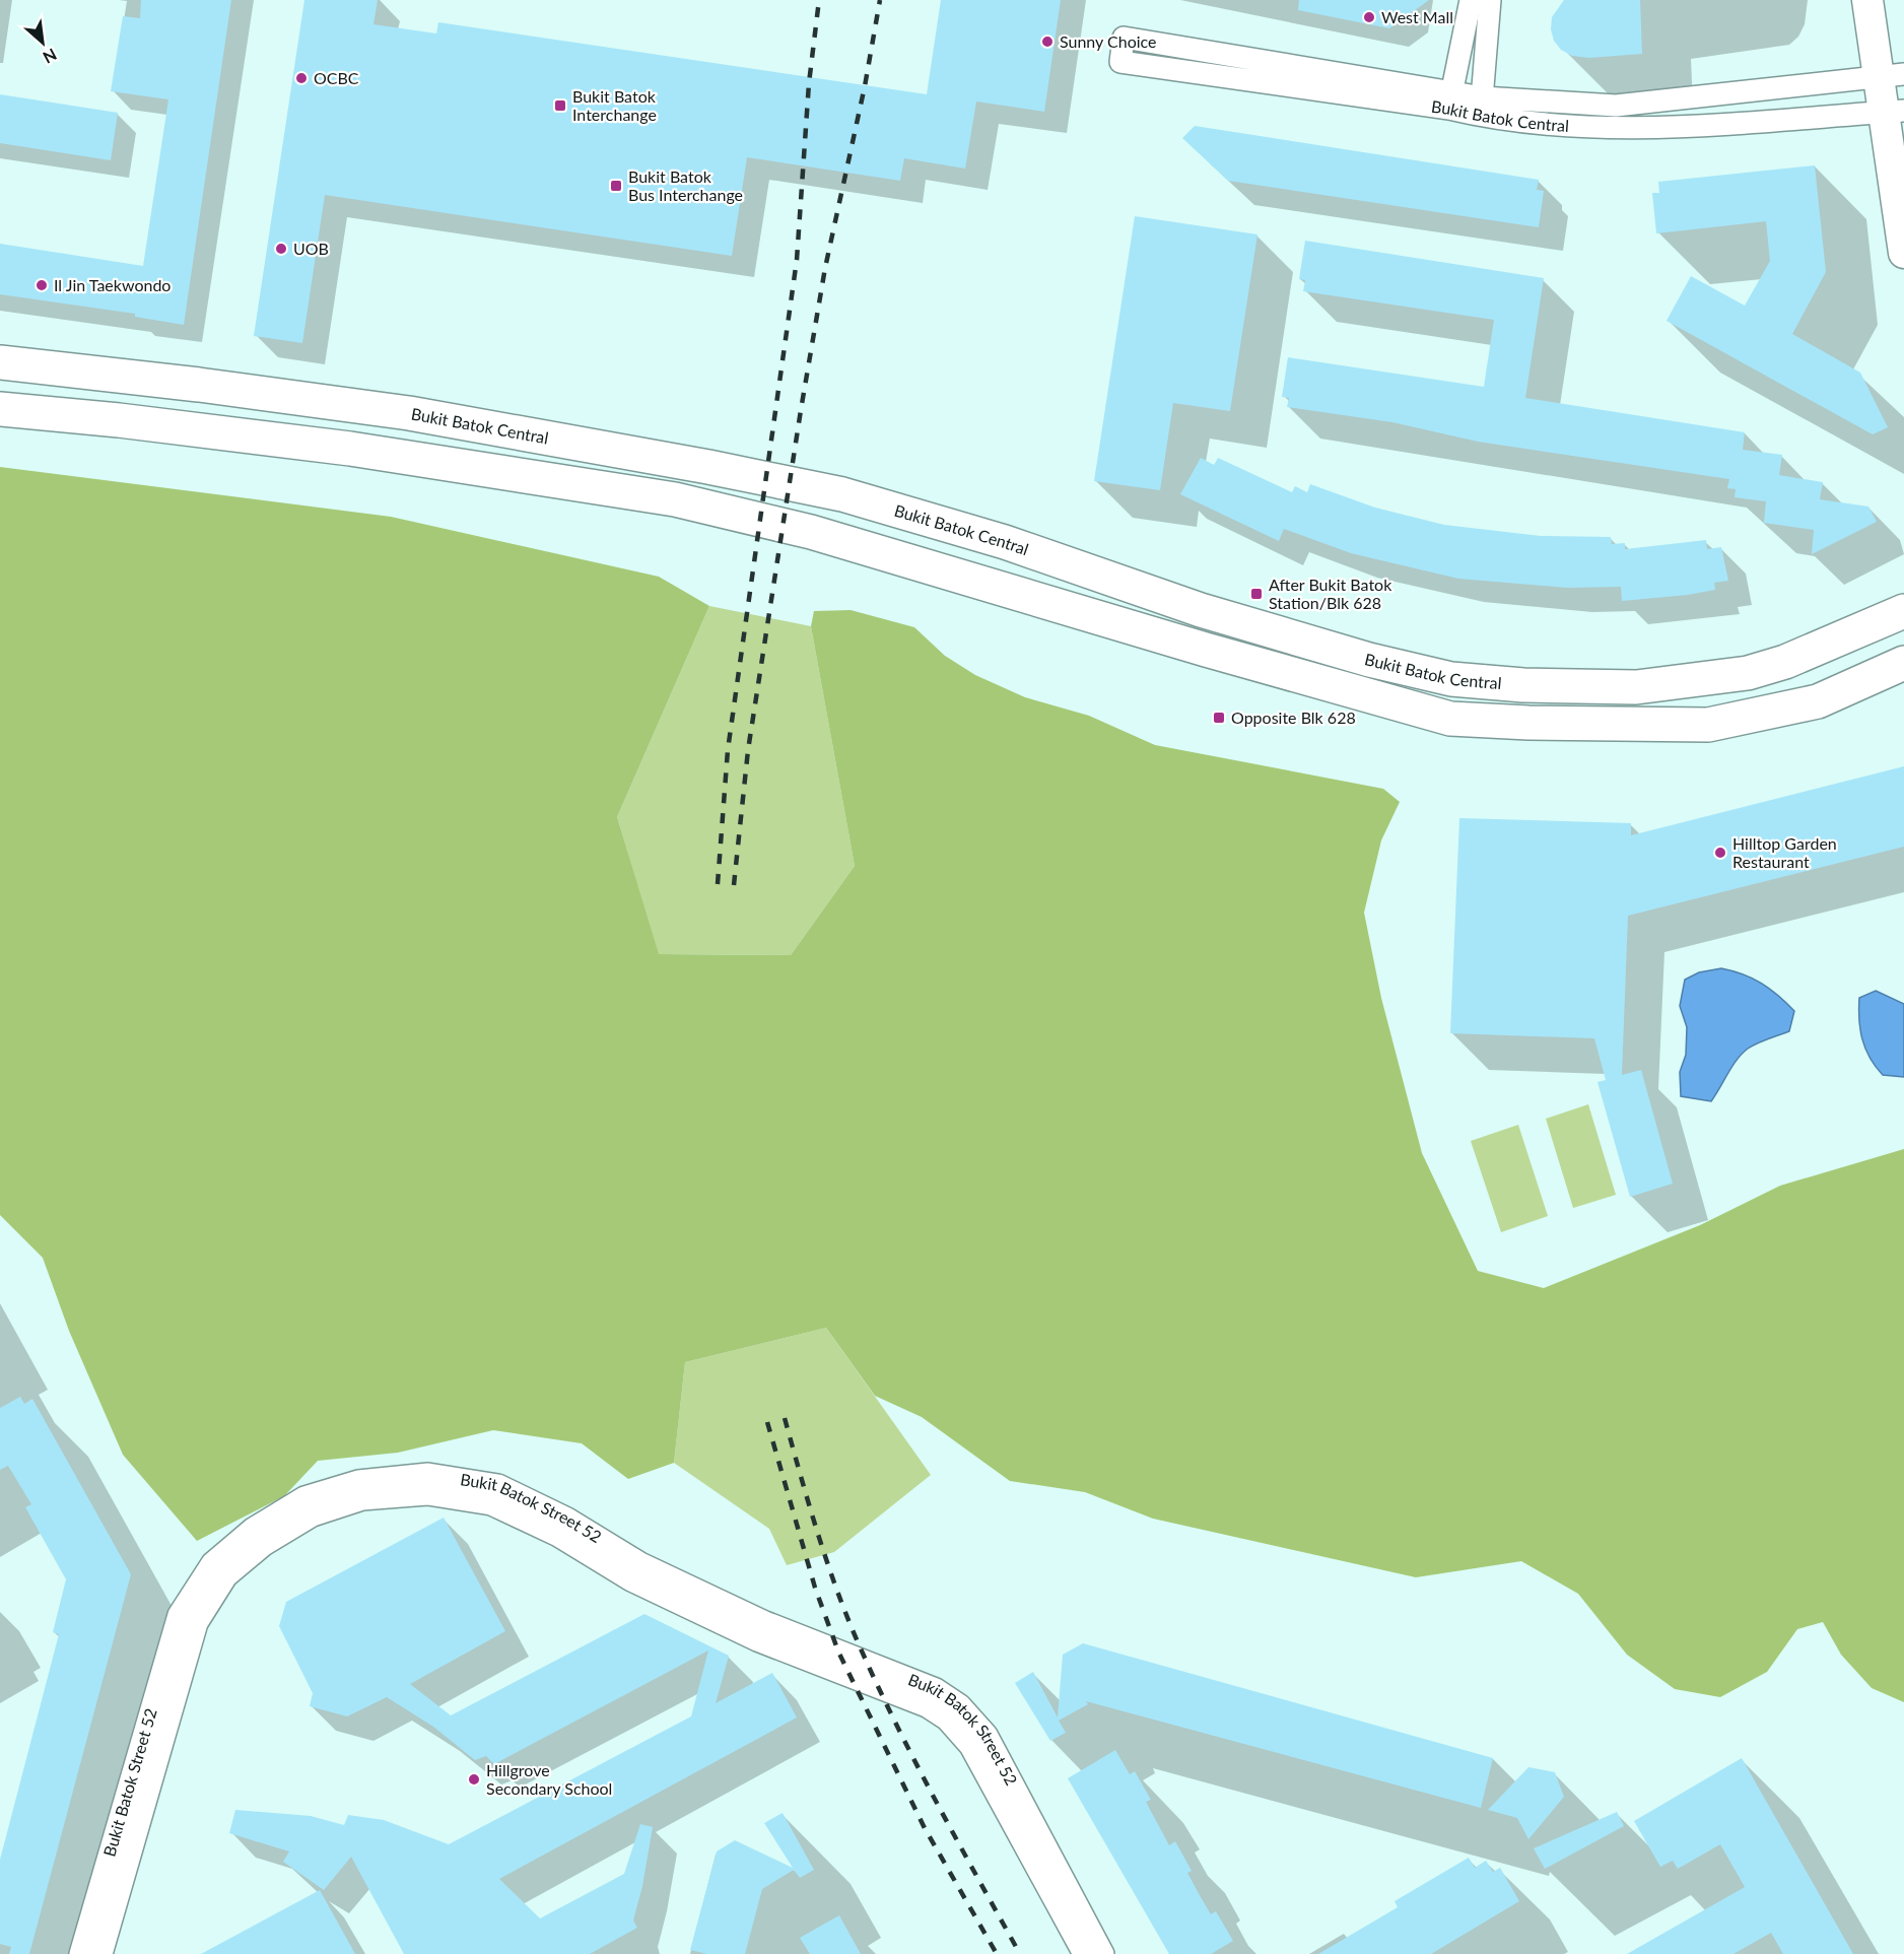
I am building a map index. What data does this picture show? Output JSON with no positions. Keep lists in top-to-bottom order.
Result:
{
  "streets": {
    "main road": ["Bukit Batok Central"],
    "street": ["Bukit Batok Street 52"]
  },
  "places": {
    "other": [
      "West Mall",
      "Sunny Choice",
      "OCBC",
      "UOB",
      "Il Jin Taekwondo",
      "Hilltop Garden Restaurant",
      "Hillgrove Secondary School"
    ],
    "transit": [
      "Bukit Batok Interchange",
      "Bukit Batok Bus Interchange",
      "After Bukit Batok Station/Blk 628",
      "Opposite Blk 628"
    ]
  },
  "north": "bottom right"
}
